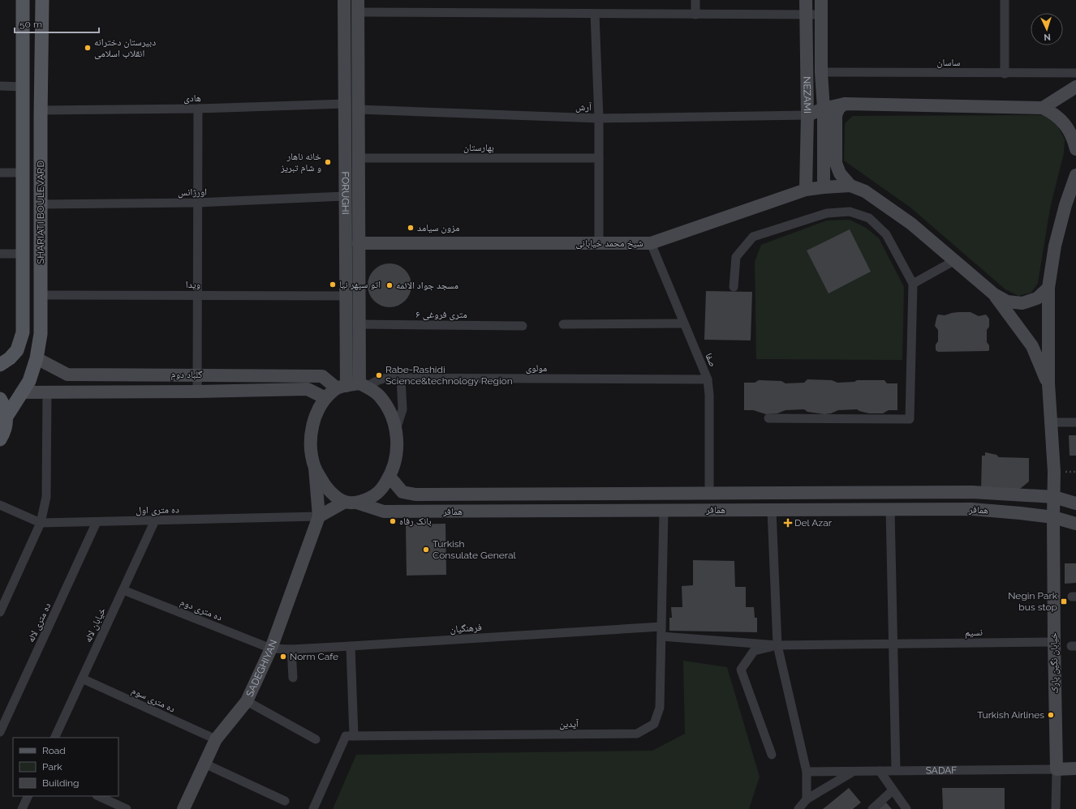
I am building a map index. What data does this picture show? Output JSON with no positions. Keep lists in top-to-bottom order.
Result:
{
  "streets": {
    "main road": [
      "NEZAMI",
      "FORUGHI",
      "SHARIATI BOULEVARD",
      "شیخ محمد خیابانی",
      "گلباد دوم",
      "همافر",
      "خیابان نگین پارک",
      "SADEGHIYAN",
      "SADAF"
    ],
    "street": [
      "ساسان",
      "هادی",
      "آرش",
      "بهارستان",
      "اورژانس",
      "ویدا",
      "۶ متری فروغی",
      "صفا",
      "مولوی",
      "ده متری اول",
      "ده متری دوم",
      "ده متری لاله",
      "خیابان لاله",
      "فرهنگیان",
      "نسیم",
      "ده متری سوم",
      "آیدین"
    ]
  },
  "crossings": [
    ["ساسان", "NEZAMI"],
    ["NEZAMI", "آرش"],
    ["NEZAMI", "شیخ محمد خیابانی"],
    ["هادی", "FORUGHI"],
    ["هادی", "SHARIATI BOULEVARD"],
    ["آرش", "FORUGHI"],
    ["بهارستان", "FORUGHI"],
    ["اورژانس", "FORUGHI"],
    ["اورژانس", "SHARIATI BOULEVARD"],
    ["FORUGHI", "شیخ محمد خیابانی"],
    ["FORUGHI", "ویدا"],
    ["FORUGHI", "۶ متری فروغی"],
    ["FORUGHI", "مولوی"],
    ["FORUGHI", "گلباد دوم"],
    ["FORUGHI", "همافر"],
    ["SHARIATI BOULEVARD", "ویدا"],
    ["SHARIATI BOULEVARD", "گلباد دوم"],
    ["شیخ محمد خیابانی", "صفا"],
    ["صفا", "مولوی"],
    ["صفا", "همافر"],
    ["مولوی", "گلباد دوم"],
    ["مولوی", "همافر"],
    ["گلباد دوم", "همافر"],
    ["ده متری اول", "ده متری لاله"],
    ["ده متری اول", "خیابان لاله"],
    ["ده متری اول", "SADEGHIYAN"],
    ["همافر", "خیابان نگین پارک"],
    ["همافر", "آیدین"],
    ["ده متری دوم", "خیابان لاله"],
    ["ده متری دوم", "فرهنگیان"],
    ["ده متری دوم", "SADEGHIYAN"],
    ["خیابان لاله", "ده متری سوم"],
    ["فرهنگیان", "SADEGHIYAN"],
    ["فرهنگیان", "آیدین"],
    ["نسیم", "خیابان نگین پارک"],
    ["خیابان نگین پارک", "SADAF"],
    ["SADEGHIYAN", "ده متری سوم"]
  ],
  "places": {
    "other": [
      "دبیرستان دخترانه انقلاب اسلامی",
      "خانه ناهار و شام تبریز",
      "مزون سیامد",
      "اتو سپهر نیا",
      "مسجد جواد الائمه",
      "Rabe-Rashidi Science&technology Region",
      "بانک رفاه",
      "Turkish Consulate General",
      "Norm Cafe",
      "Turkish Airlines"
    ],
    "health": ["Del Azar"],
    "transit": ["Negin Park bus stop"]
  },
  "legend": ["Road", "Park", "Building"],
  "scale_bar": "50 m",
  "north": "bottom"
}
